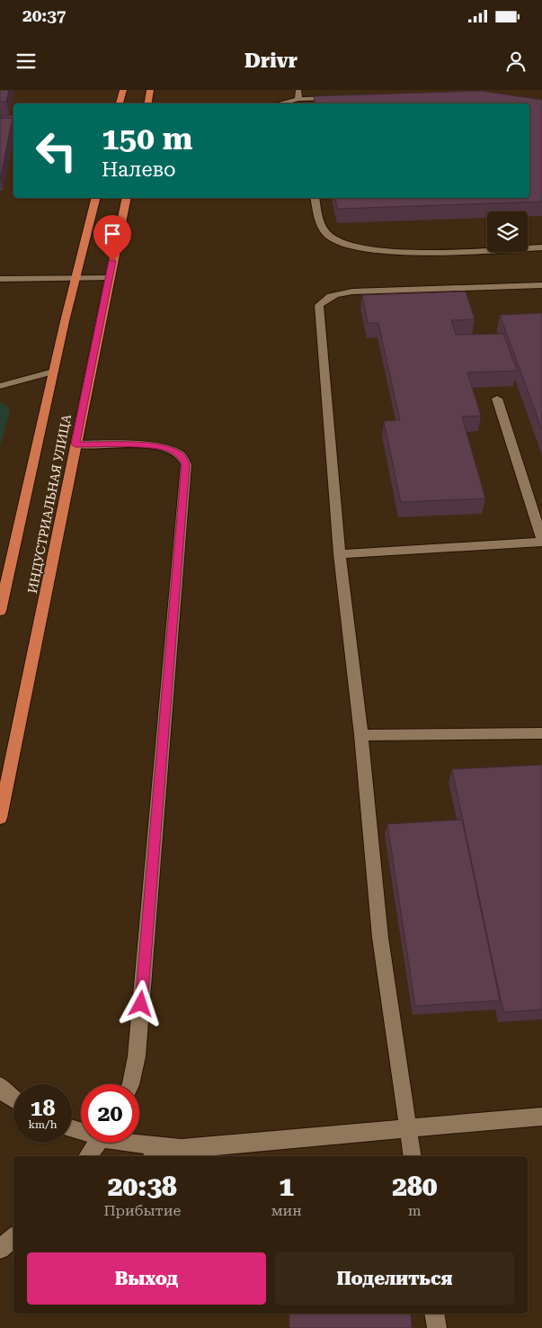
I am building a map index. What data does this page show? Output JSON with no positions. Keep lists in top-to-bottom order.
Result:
{
  "streets": {
    "main road": ["ИНДУСТРИАЛЬНАЯ УЛИЦА"]
  },
  "page": {
    "status": "20:37",
    "header": "Drivr",
    "turn": ["150 m", "Налево"],
    "speed": "18 km/h",
    "limit": "20",
    "eta": [
      "20:38",
      "Прибытие",
      "1",
      "мин",
      "280",
      "m"
    ],
    "buttons": ["Выход", "Поделиться"]
  }
}
